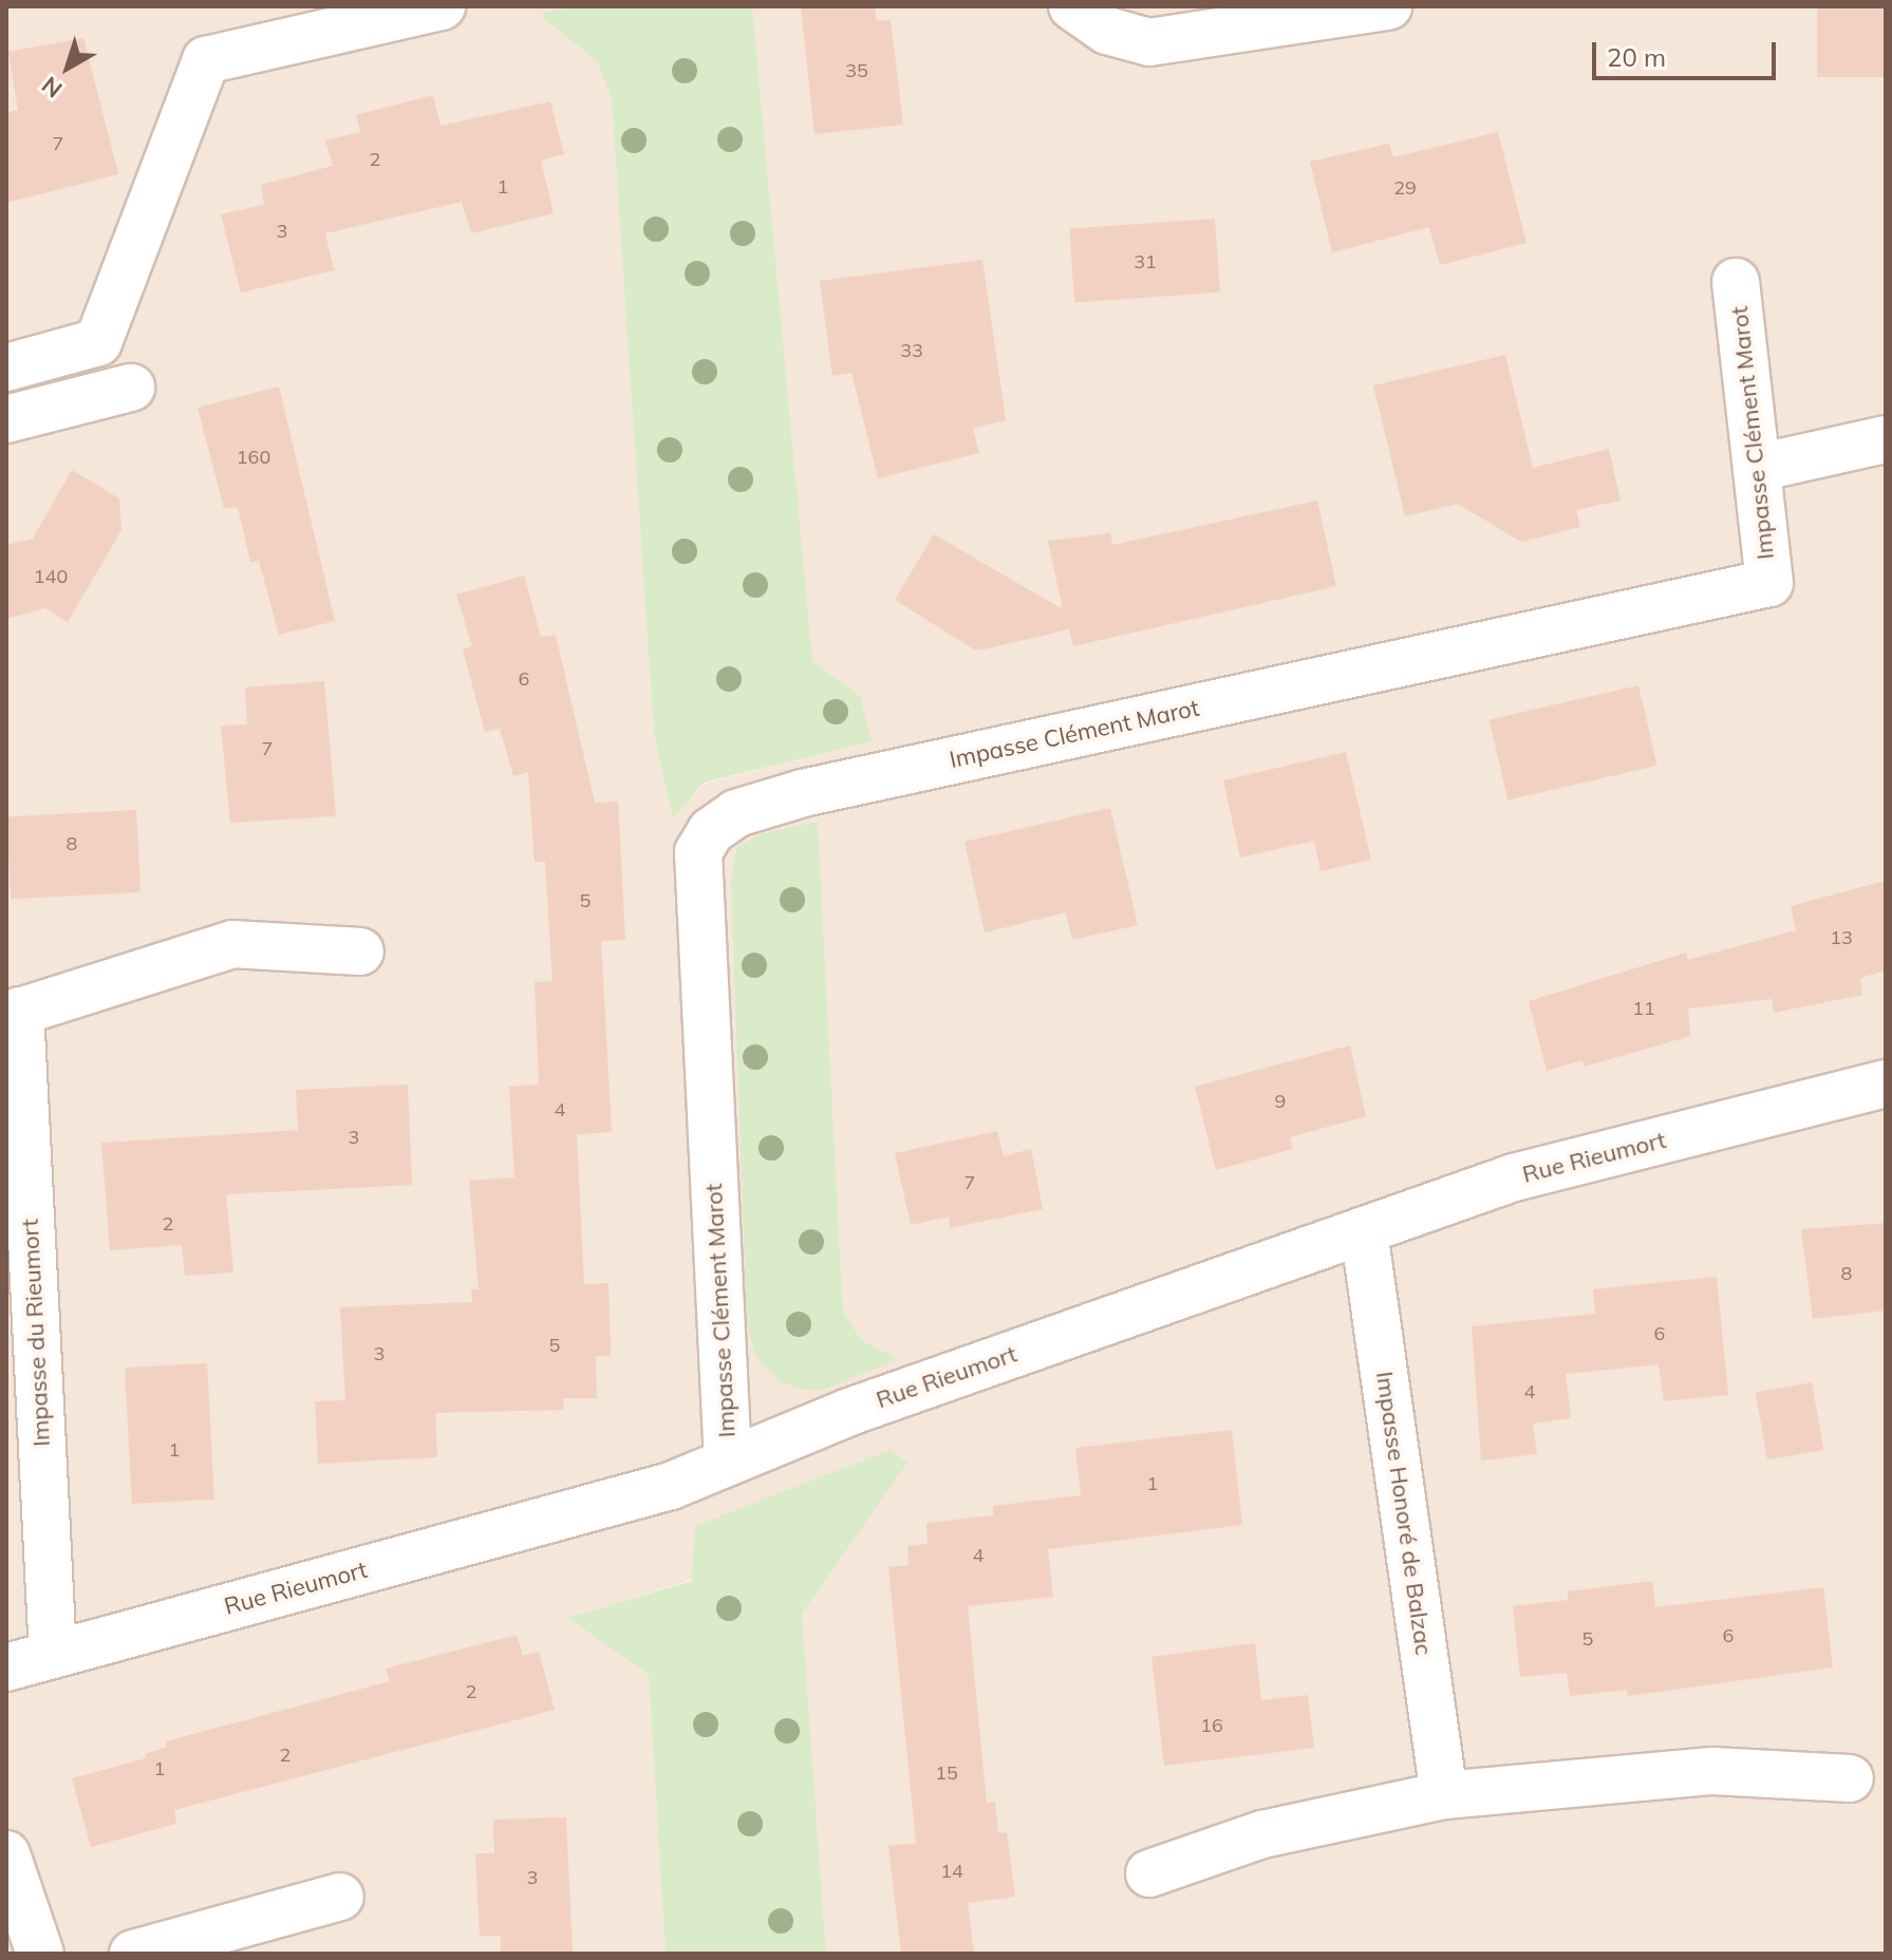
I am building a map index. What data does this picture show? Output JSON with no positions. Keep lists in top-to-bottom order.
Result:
{
  "streets": {
    "street": [
      "Impasse Clément Marot",
      "Rue Rieumort",
      "Impasse du Rieumort",
      "Impasse Honoré de Balzac"
    ]
  },
  "crossings": [
    ["Impasse Clément Marot", "Rue Rieumort"],
    ["Rue Rieumort", "Impasse du Rieumort"],
    ["Rue Rieumort", "Impasse Honoré de Balzac"]
  ],
  "house_numbers": [
    "35",
    "7",
    "2",
    "1",
    "29",
    "3",
    "31",
    "33",
    "160",
    "140",
    "6",
    "7",
    "8",
    "5",
    "13",
    "11",
    "9",
    "4",
    "3",
    "7",
    "2",
    "8",
    "6",
    "5",
    "3",
    "4",
    "1",
    "1",
    "4",
    "6",
    "5",
    "2",
    "16",
    "2",
    "1",
    "15",
    "14",
    "3"
  ],
  "scale_bar": "20 m",
  "north": "bottom left"
}
